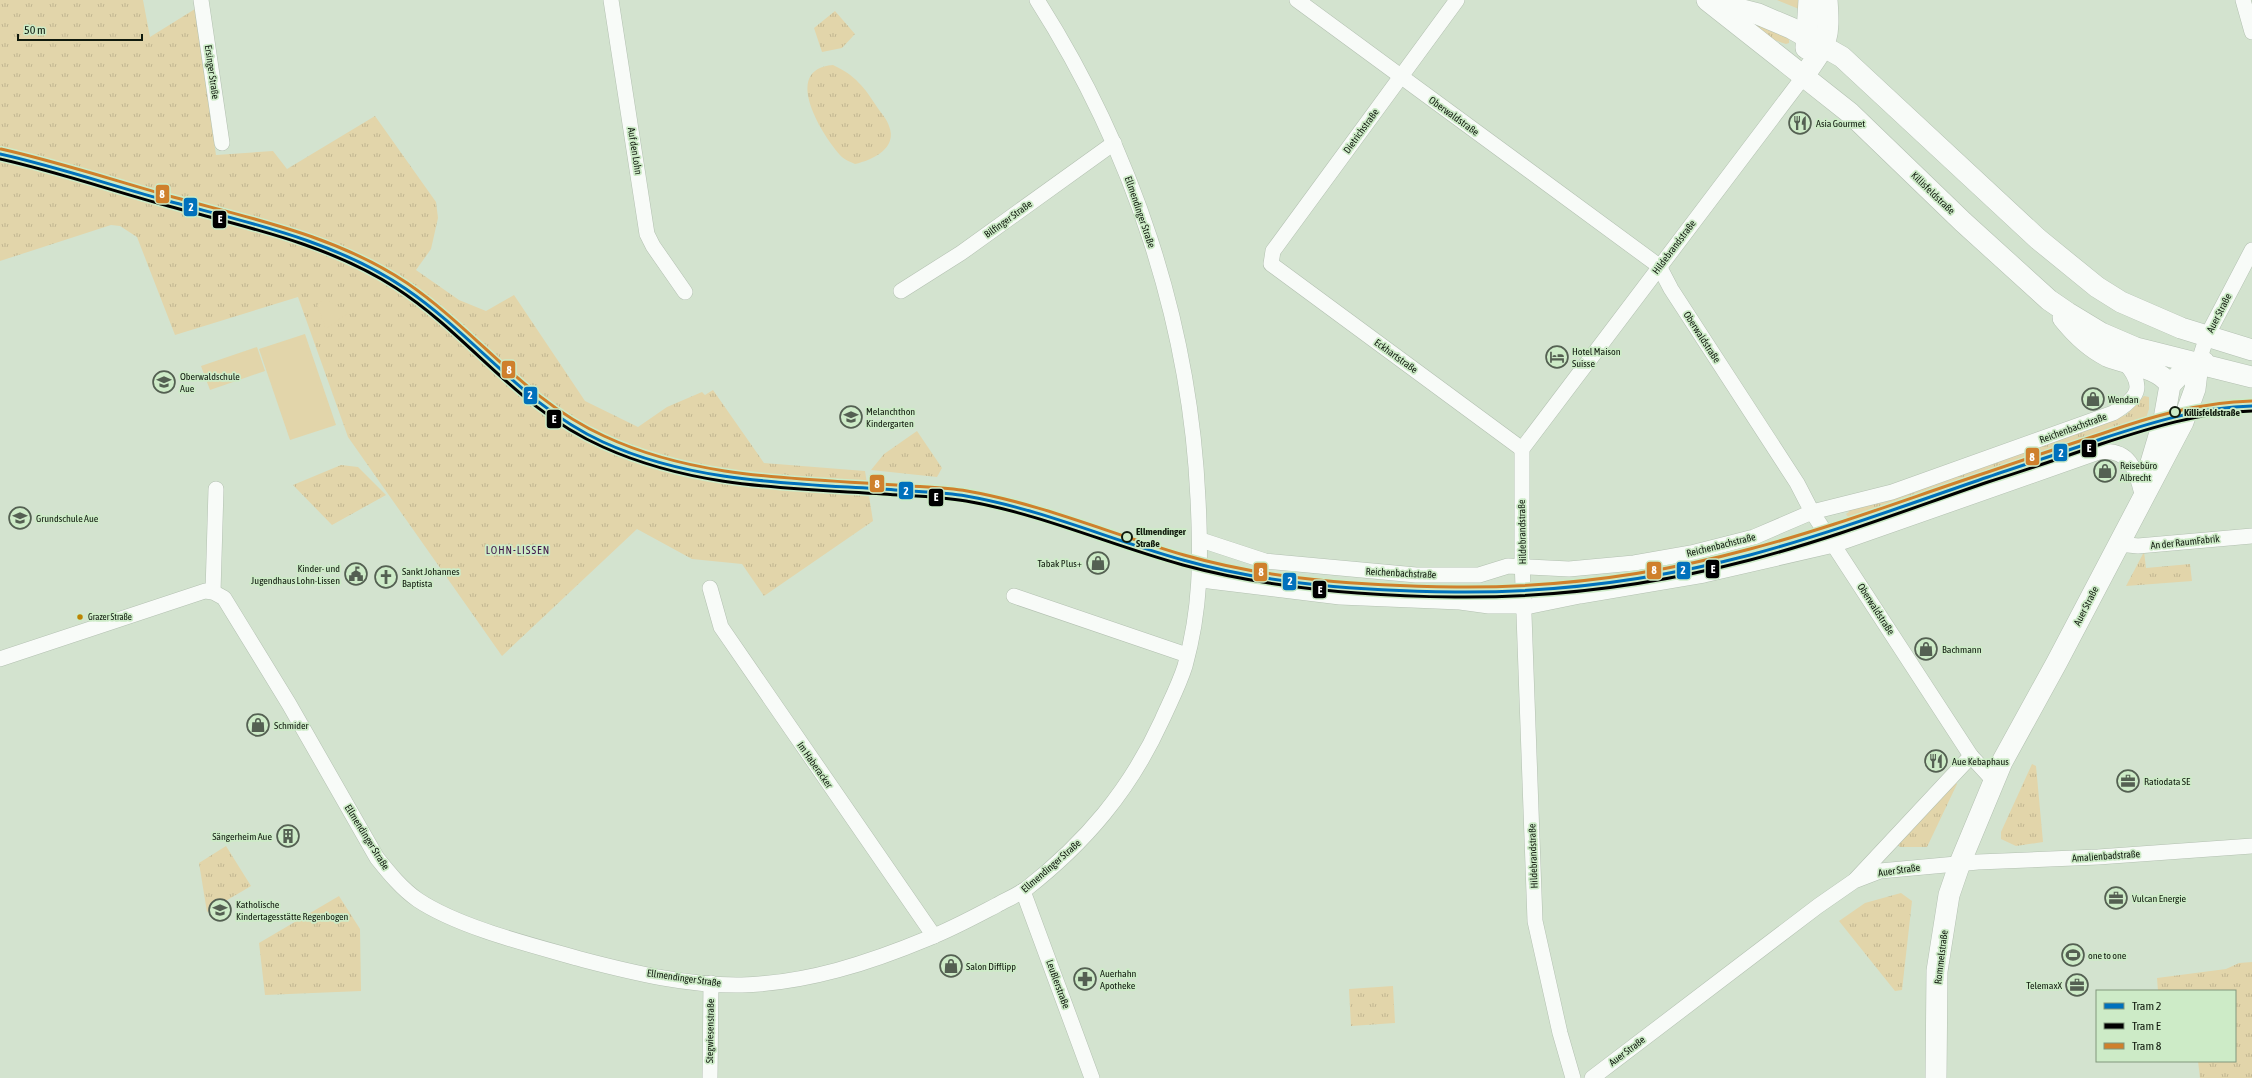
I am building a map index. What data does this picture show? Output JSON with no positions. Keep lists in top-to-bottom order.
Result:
{
  "streets": {
    "main road": ["Killisfeldstraße", "Auer Straße", "Rommelstraße"],
    "street": [
      "Ersinger Straße",
      "Oberwaldstraße",
      "Dietrichstraße",
      "Auf den Lohn",
      "Ellmendinger Straße",
      "Bilfinger Straße",
      "Hildebrandstraße",
      "Eckhartstraße",
      "Reichenbachstraße",
      "An der RaumFabrik",
      "Im Haberacker",
      "Amalienbadstraße",
      "Leußlerstraße",
      "Stegwiesenstraße"
    ]
  },
  "crossings": [
    ["Oberwaldstraße", "Dietrichstraße"],
    ["Oberwaldstraße", "Hildebrandstraße"],
    ["Oberwaldstraße", "Auer Straße"],
    ["Oberwaldstraße", "Reichenbachstraße"],
    ["Dietrichstraße", "Eckhartstraße"],
    ["Killisfeldstraße", "Hildebrandstraße"],
    ["Killisfeldstraße", "Auer Straße"],
    ["Ellmendinger Straße", "Bilfinger Straße"],
    ["Ellmendinger Straße", "Reichenbachstraße"],
    ["Ellmendinger Straße", "Im Haberacker"],
    ["Ellmendinger Straße", "Leußlerstraße"],
    ["Ellmendinger Straße", "Stegwiesenstraße"],
    ["Hildebrandstraße", "Eckhartstraße"],
    ["Hildebrandstraße", "Reichenbachstraße"],
    ["Auer Straße", "An der RaumFabrik"],
    ["Auer Straße", "Amalienbadstraße"],
    ["Auer Straße", "Rommelstraße"],
    ["Amalienbadstraße", "Rommelstraße"]
  ],
  "districts": ["LOHN-LISSEN"],
  "places": {
    "restaurant": ["Asia Gourmet", "Aue Kebaphaus"],
    "hotel": ["Hotel Maison Suisse"],
    "school or university": [
      "Oberwaldschule Aue",
      "Melanchthon Kindergarten",
      "Grundschule Aue",
      "Katholische Kindertagesstätte Regenbogen"
    ],
    "shop": [
      "Wendan",
      "Reisebüro Albrecht",
      "Tabak Plus+",
      "Bachmann",
      "Schmider",
      "Salon Difflipp"
    ],
    "other": ["Killisfeldstraße", "Ellmendinger Straße", "Grazer Straße"],
    "public building": ["Kinder- und Jugendhaus Lohn-Lissen"],
    "church": ["Sankt Johannes Baptista"],
    "office": ["Ratiodata SE", "Vulcan Energie", "TelemaxX"],
    "building": ["Sängerheim Aue"],
    "sports": ["one to one"],
    "pharmacy": ["Auerhahn Apotheke"]
  },
  "lines": ["tram line 8", "tram line 2", "tram line E"],
  "legend": ["Tram 2", "Tram E", "Tram 8"],
  "scale_bar": "50 m"
}
